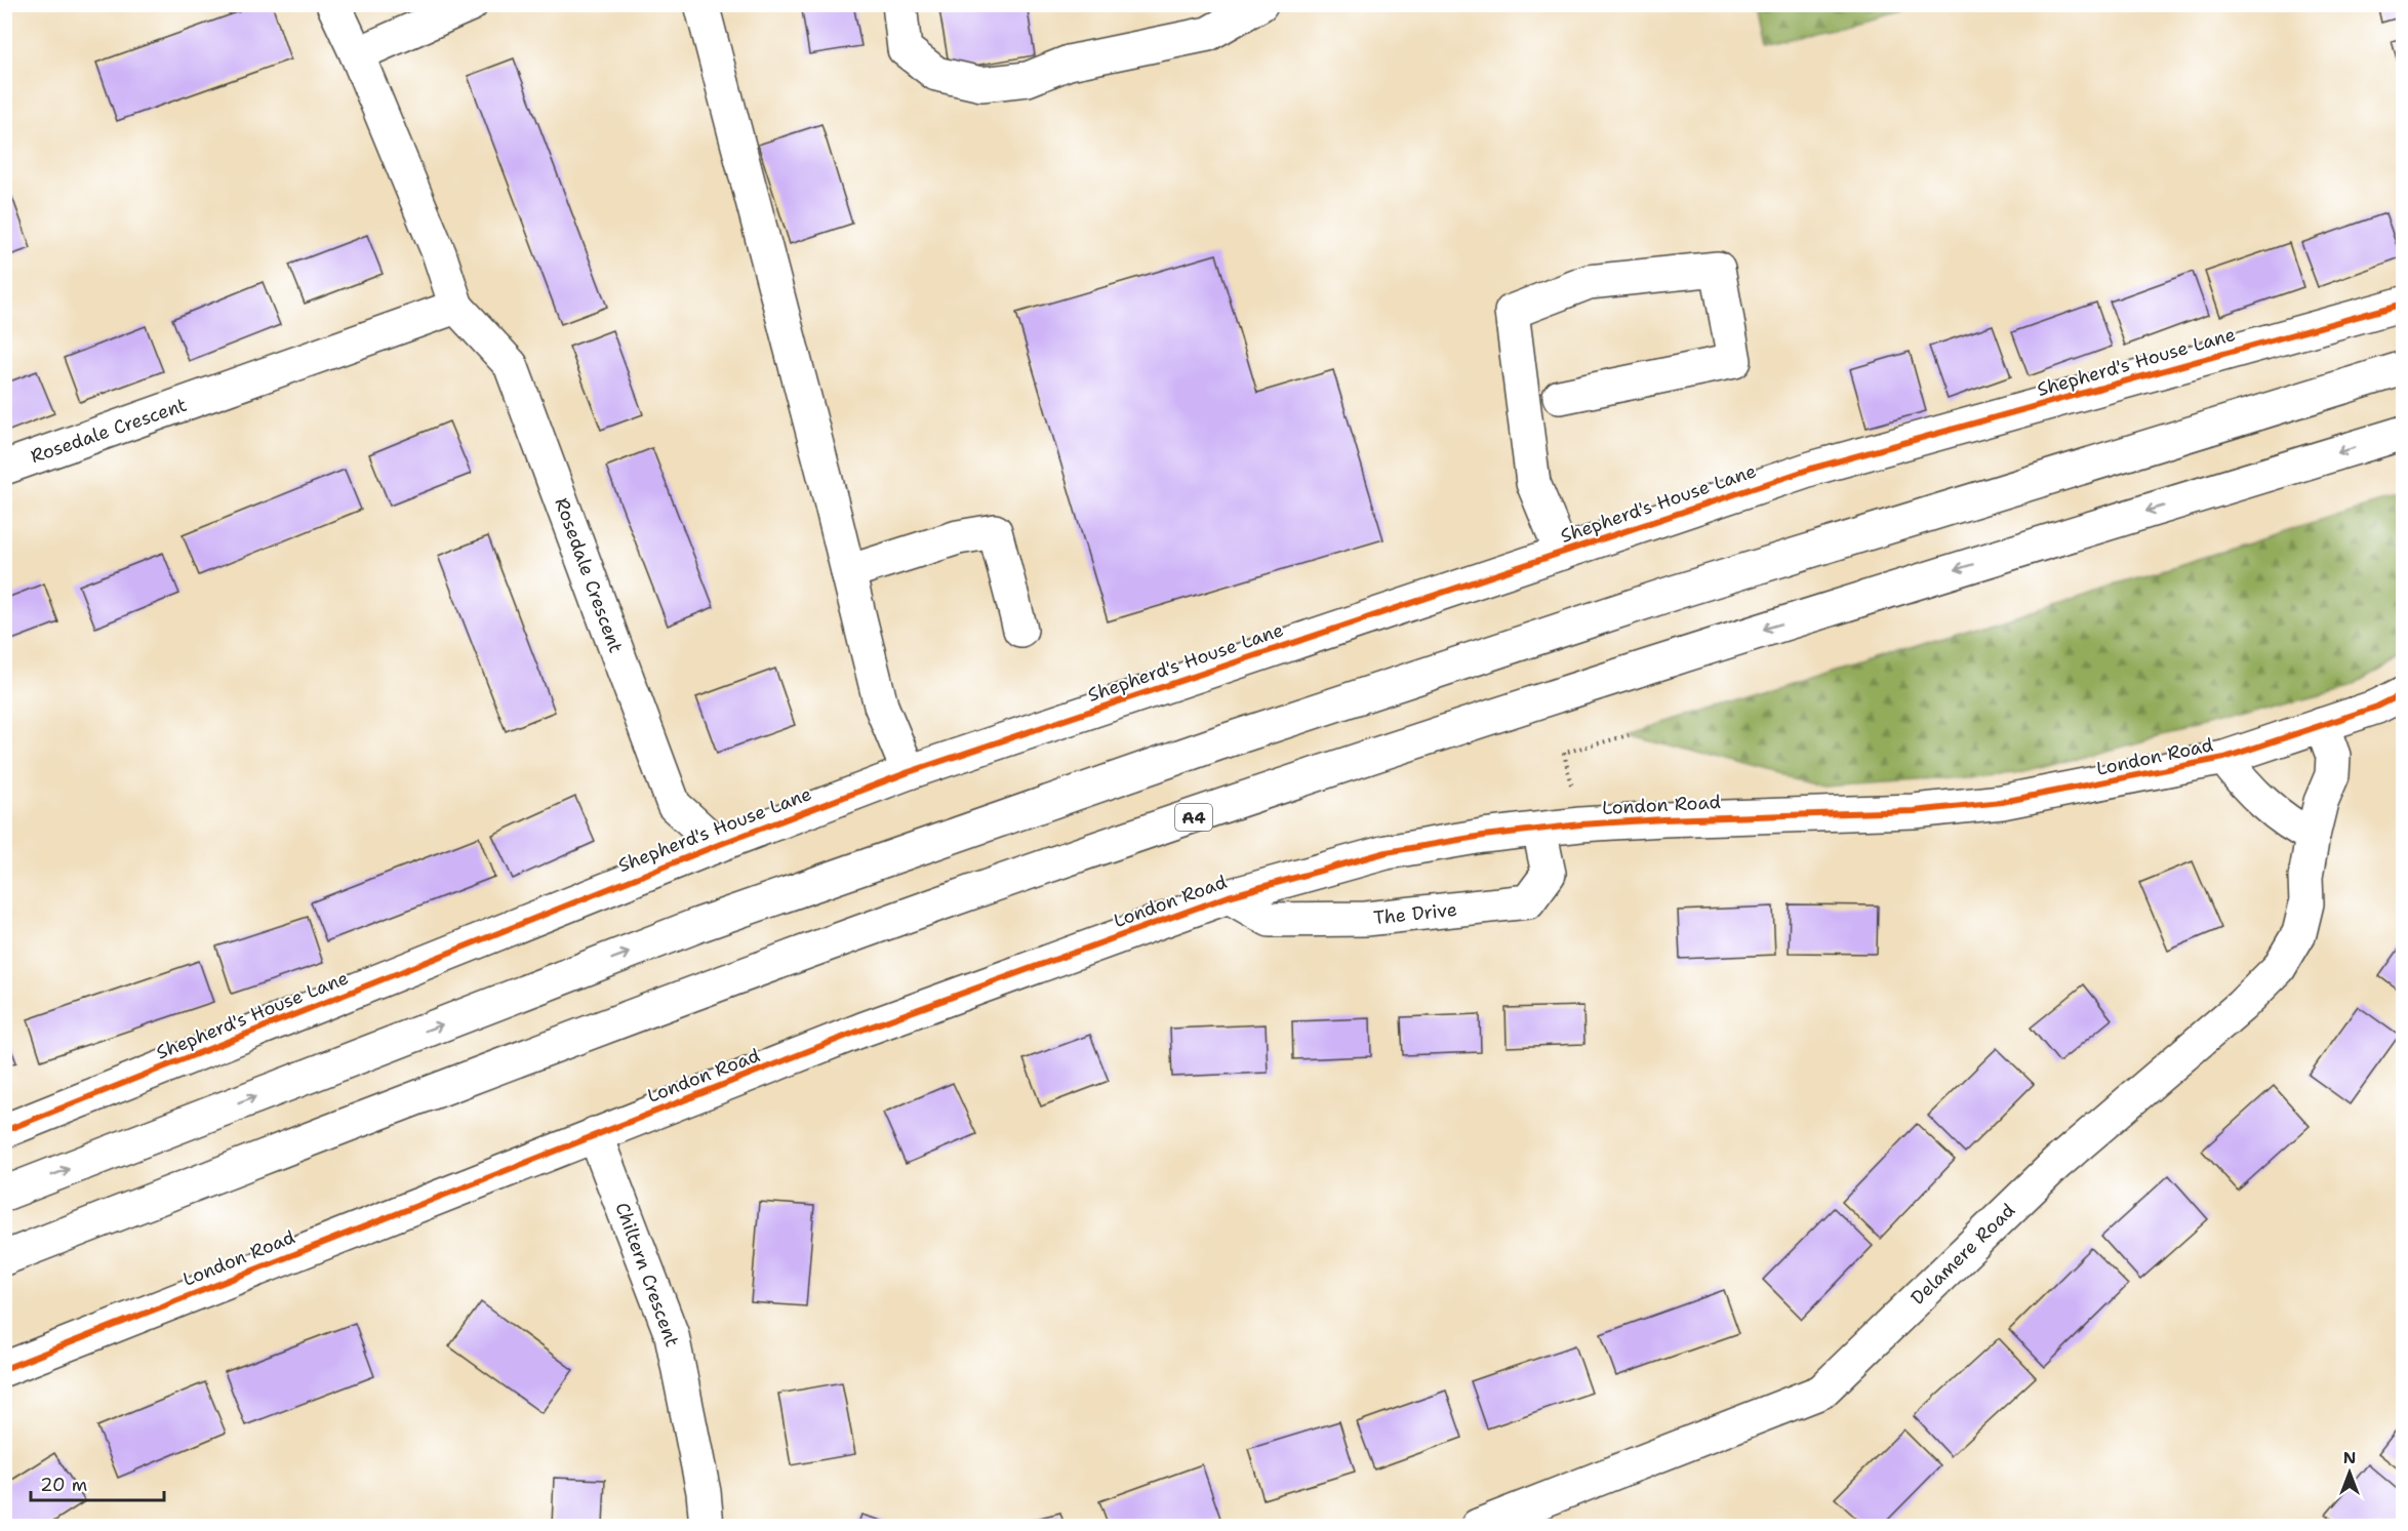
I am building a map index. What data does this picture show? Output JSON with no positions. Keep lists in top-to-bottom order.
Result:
{
  "streets": {
    "street": [
      "Shepherd's House Lane",
      "Rosedale Crescent",
      "London Road",
      "A4",
      "The Drive",
      "Delamere Road",
      "Chiltern Crescent"
    ]
  },
  "crossings": [
    ["Shepherd's House Lane", "Rosedale Crescent"],
    ["London Road", "The Drive"],
    ["London Road", "Delamere Road"],
    ["London Road", "Chiltern Crescent"]
  ],
  "scale_bar": "20 m",
  "north": "top"
}
